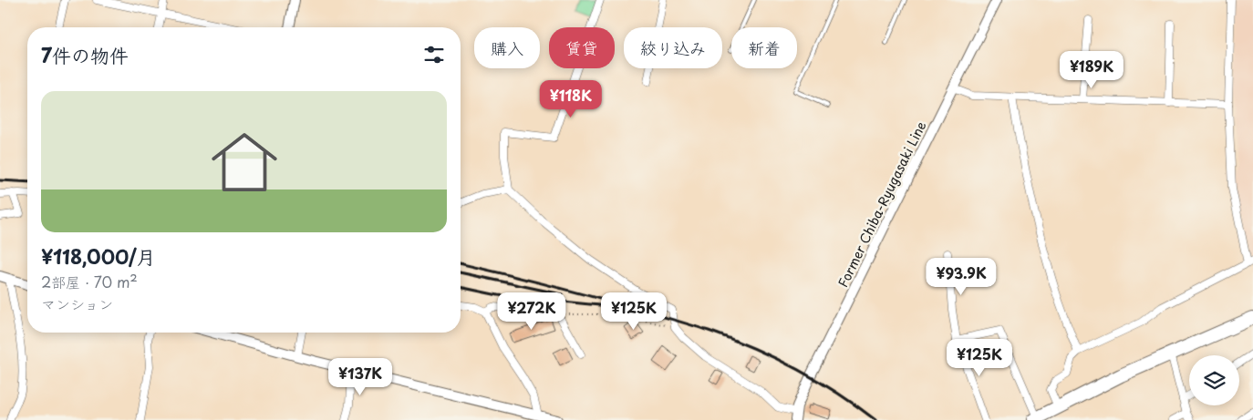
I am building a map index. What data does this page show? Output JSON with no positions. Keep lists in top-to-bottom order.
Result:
{
  "streets": {
    "street": ["Former Chiba-Ryugasaki Line"]
  },
  "page": {
    "chip": [
      "購入",
      "賃貸",
      "絞り込み",
      "新着"
    ],
    "heading": "7件の物件",
    "price": [
      "¥189K",
      "¥118K",
      "¥93.9K",
      "¥272K",
      "¥125K",
      "¥125K",
      "¥137K"
    ],
    "list": [
      {
        "name": "¥118,000/月",
        "note": "2部屋 · 70 m² · マンション"
      }
    ]
  }
}
